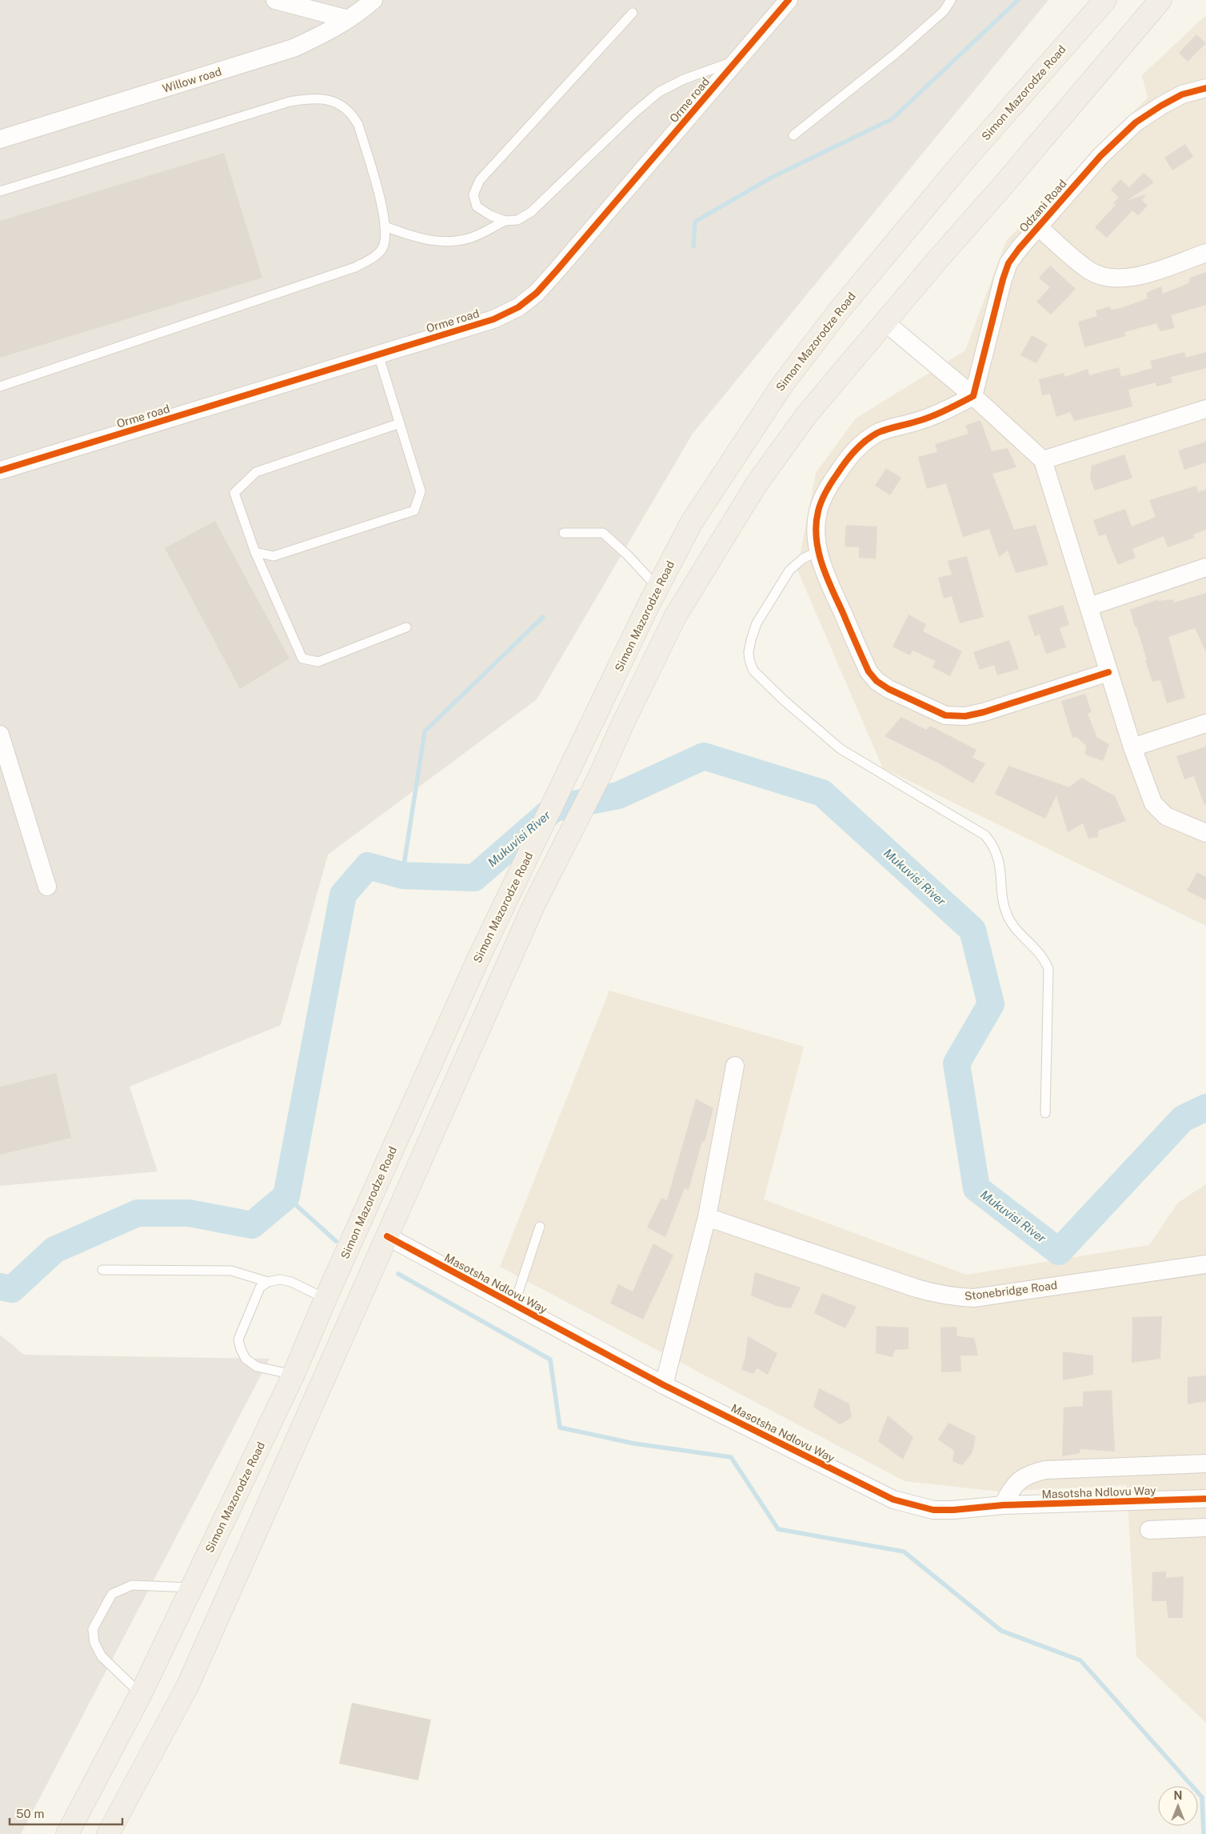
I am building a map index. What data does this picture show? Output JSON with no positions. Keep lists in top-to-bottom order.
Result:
{
  "streets": {
    "highway": ["Simon Mazorodze Road"],
    "street": [
      "Willow road",
      "Orme road",
      "Odzani Road",
      "Masotsha Ndlovu Way",
      "Stonebridge Road"
    ]
  },
  "water": ["Mukuvisi River"],
  "scale_bar": "50 m",
  "north": "top"
}
